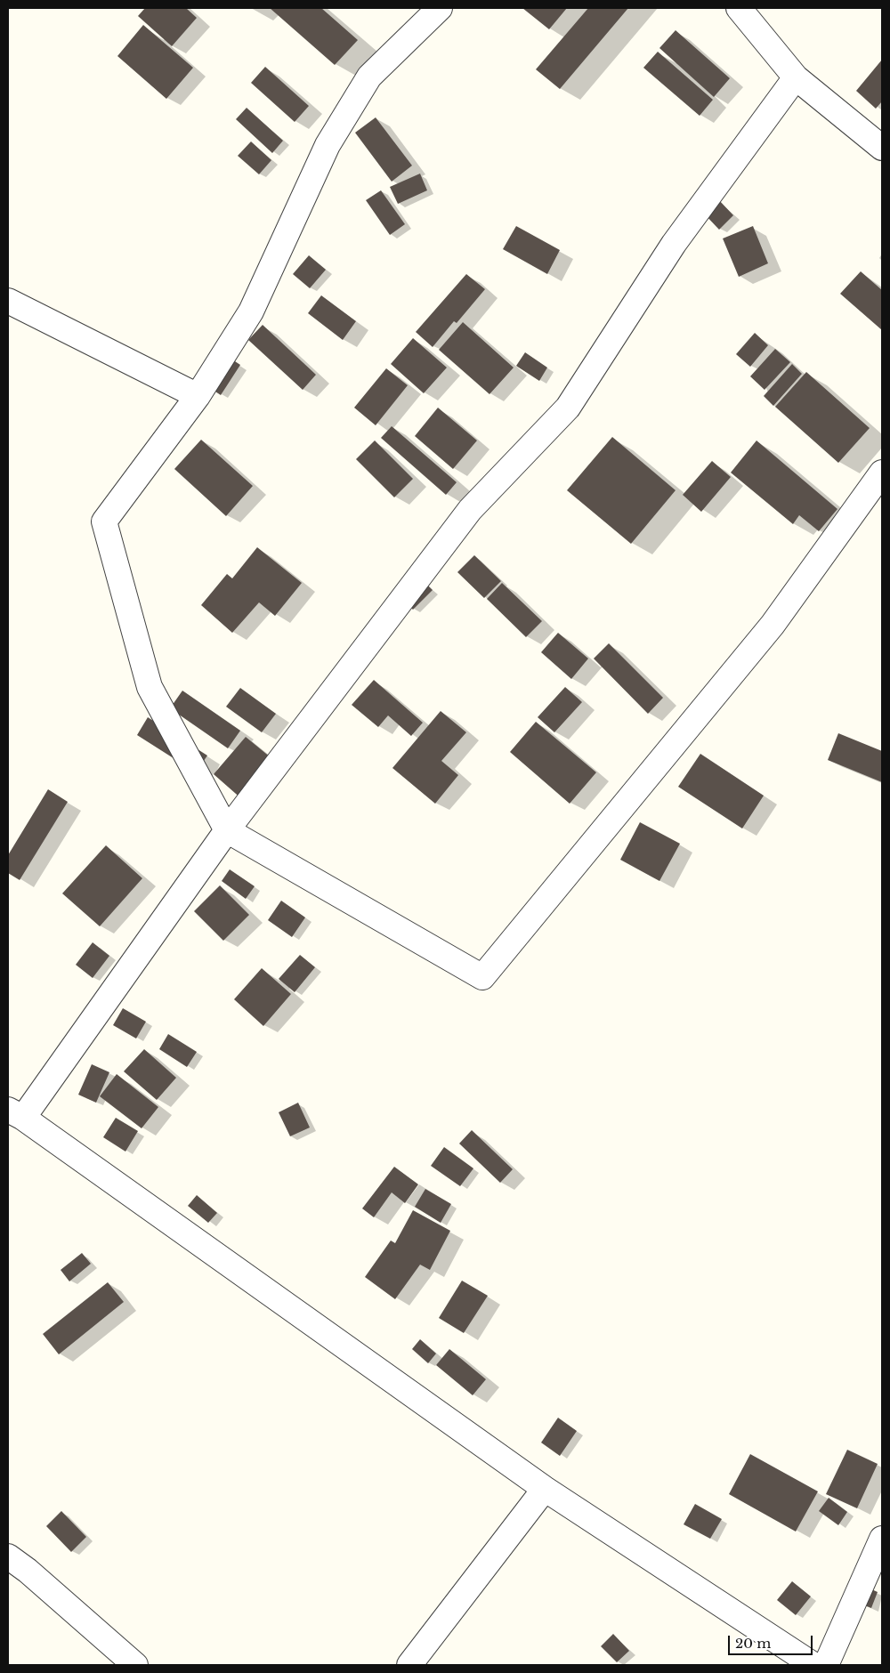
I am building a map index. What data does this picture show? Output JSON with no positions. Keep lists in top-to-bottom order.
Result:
{
  "scale_bar": "20 m"
}
